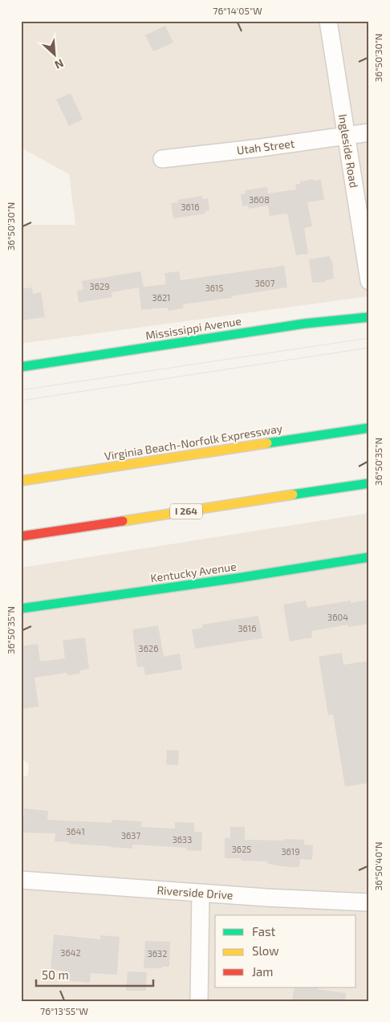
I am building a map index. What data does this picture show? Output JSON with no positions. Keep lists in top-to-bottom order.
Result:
{
  "streets": {
    "main road": [
      "Mississippi Avenue",
      "Virginia Beach-Norfolk Expressway",
      "I 264",
      "Kentucky Avenue"
    ],
    "street": ["Utah Street", "Ingleside Road", "Riverside Drive"]
  },
  "crossings": [
    ["Utah Street", "Ingleside Road"]
  ],
  "house_numbers": [
    "3608",
    "3616",
    "3607",
    "3629",
    "3615",
    "3621",
    "3604",
    "3616",
    "3626",
    "3641",
    "3637",
    "3633",
    "3625",
    "3619",
    "3642",
    "3632"
  ],
  "legend": ["Fast", "Slow", "Jam"],
  "scale_bar": "50 m",
  "north": "bottom right",
  "coordinates": [
    "76°14'05\"W",
    "36°50'30\"N",
    "36°50'35\"N",
    "36°50'40\"N",
    "76°13'55\"W"
  ]
}
